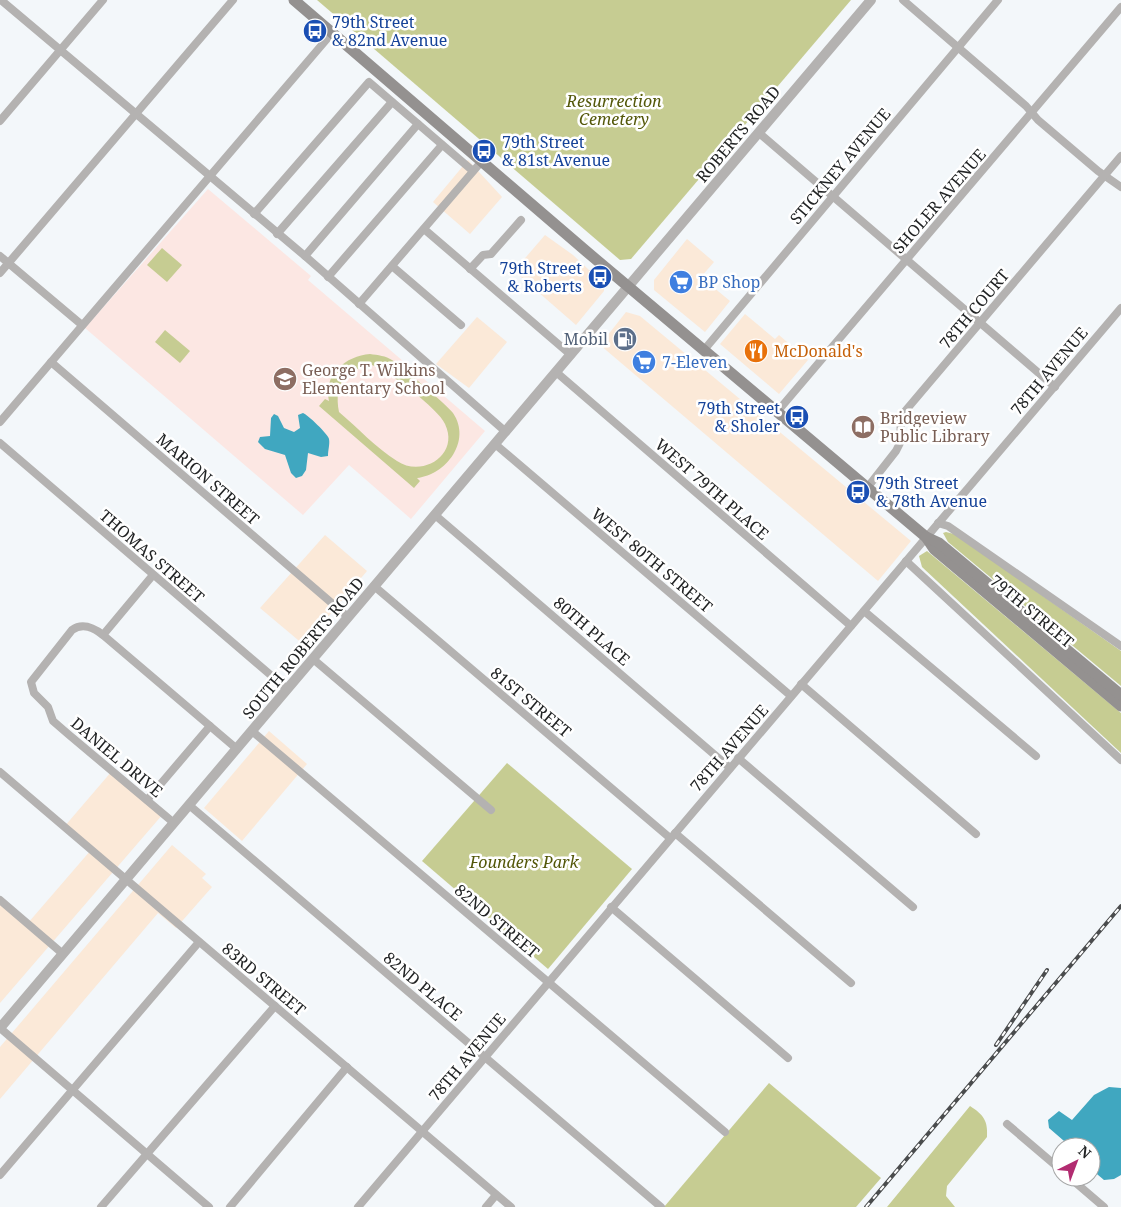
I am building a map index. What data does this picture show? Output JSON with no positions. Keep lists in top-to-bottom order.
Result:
{
  "streets": {
    "main road": ["79TH STREET"],
    "street": [
      "ROBERTS ROAD",
      "STICKNEY AVENUE",
      "SHOLER AVENUE",
      "78TH COURT",
      "78TH AVENUE",
      "MARION STREET",
      "WEST 79TH PLACE",
      "THOMAS STREET",
      "WEST 80TH STREET",
      "80TH PLACE",
      "SOUTH ROBERTS ROAD",
      "81ST STREET",
      "DANIEL DRIVE",
      "82ND STREET",
      "83RD STREET",
      "82ND PLACE"
    ]
  },
  "crossings": [
    ["ROBERTS ROAD", "79TH STREET"],
    ["ROBERTS ROAD", "SOUTH ROBERTS ROAD"],
    ["STICKNEY AVENUE", "79TH STREET"],
    ["SHOLER AVENUE", "79TH STREET"],
    ["78TH COURT", "79TH STREET"],
    ["78TH AVENUE", "WEST 79TH PLACE"],
    ["78TH AVENUE", "WEST 80TH STREET"],
    ["78TH AVENUE", "79TH STREET"],
    ["78TH AVENUE", "80TH PLACE"],
    ["78TH AVENUE", "81ST STREET"],
    ["78TH AVENUE", "82ND STREET"],
    ["78TH AVENUE", "83RD STREET"],
    ["78TH AVENUE", "82ND PLACE"],
    ["MARION STREET", "SOUTH ROBERTS ROAD"],
    ["WEST 79TH PLACE", "SOUTH ROBERTS ROAD"],
    ["THOMAS STREET", "SOUTH ROBERTS ROAD"],
    ["WEST 80TH STREET", "SOUTH ROBERTS ROAD"],
    ["79TH STREET", "SOUTH ROBERTS ROAD"],
    ["80TH PLACE", "SOUTH ROBERTS ROAD"],
    ["SOUTH ROBERTS ROAD", "81ST STREET"],
    ["SOUTH ROBERTS ROAD", "DANIEL DRIVE"],
    ["SOUTH ROBERTS ROAD", "82ND STREET"],
    ["SOUTH ROBERTS ROAD", "83RD STREET"],
    ["SOUTH ROBERTS ROAD", "82ND PLACE"]
  ],
  "parks": ["Resurrection Cemetery", "Founders Park"],
  "places": {
    "bus stop": [
      "79th Street & 82nd Avenue",
      "79th Street & 81st Avenue",
      "79th Street & Roberts",
      "79th Street & Sholer",
      "79th Street & 78th Avenue"
    ],
    "supermarket": ["BP Shop", "7-Eleven"],
    "fuel station": ["Mobil"],
    "restaurant": ["McDonald's"],
    "school or university": ["George T. Wilkins Elementary School"],
    "library": ["Bridgeview Public Library"]
  },
  "north": "top right"
}
